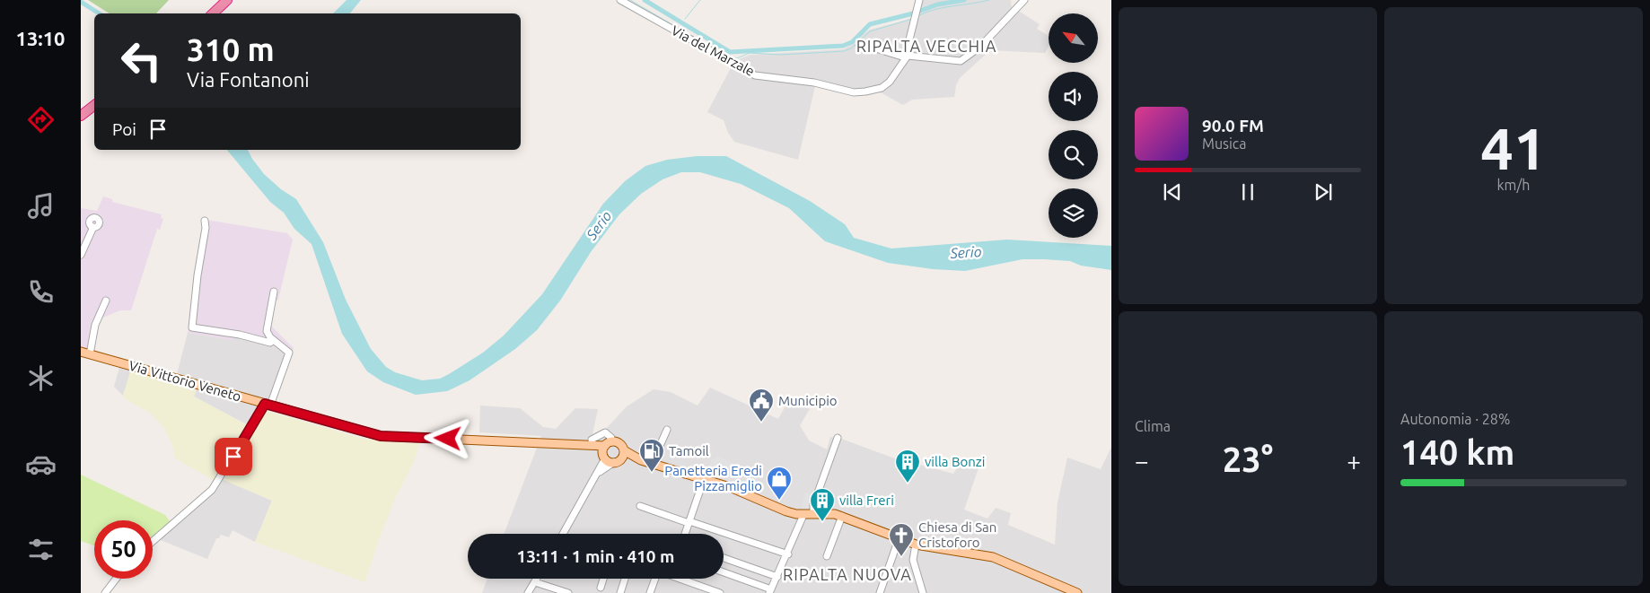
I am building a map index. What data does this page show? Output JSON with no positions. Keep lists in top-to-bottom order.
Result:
{
  "streets": {
    "main road": ["Via Vittorio Veneto"],
    "street": ["Via del Marzale"]
  },
  "districts": ["RIPALTA VECCHIA", "RIPALTA NUOVA"],
  "water": ["Serio"],
  "places": {
    "public building": ["Municipio"],
    "fuel station": ["Tamoil"],
    "building": ["villa Bonzi", "villa Freri"],
    "shop": ["Panetteria Eredi Pizzamiglio"],
    "church": ["Chiesa di San Cristoforo"]
  },
  "north": "top left",
  "page": {
    "tabs": "13:10",
    "tile": [
      ["41", "km/h"],
      "Clima",
      ["Autonomia · 28%", "140 km"]
    ],
    "turn": ["310 m", "Via Fontanoni"],
    "song": ["90.0 FM", "Musica"],
    "then": "Poi",
    "heat": ["−", "23°", "+"],
    "limit": "50",
    "trip": "13:11 · 1 min · 410 m"
  }
}
